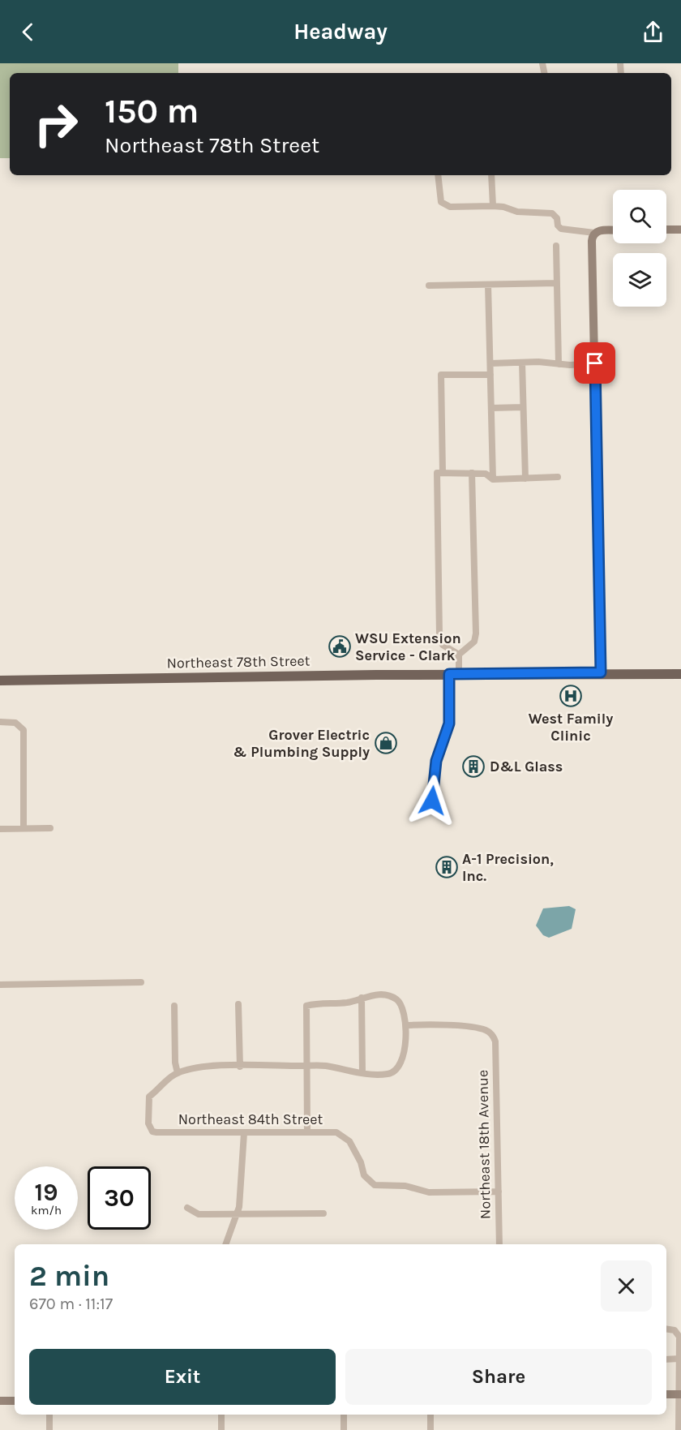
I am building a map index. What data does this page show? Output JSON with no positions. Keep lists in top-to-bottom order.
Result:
{
  "streets": {
    "main road": ["Northeast 78th Street"],
    "street": ["Northeast 84th Street", "Northeast 18th Avenue"]
  },
  "crossings": [
    ["Northeast 84th Street", "Northeast 18th Avenue"]
  ],
  "places": {
    "public building": ["WSU Extension Service - Clark"],
    "hospital": ["West Family Clinic"],
    "shop": ["Grover Electric & Plumbing Supply"],
    "building": ["D&L Glass", "A-1 Precision, Inc."]
  },
  "page": {
    "header": "Headway",
    "turn": ["150 m", "Northeast 78th Street"],
    "speed": "19 km/h",
    "limit": "30",
    "heading": ["2 min", "670 m · 11:17"],
    "buttons": ["Exit", "Share"]
  }
}
